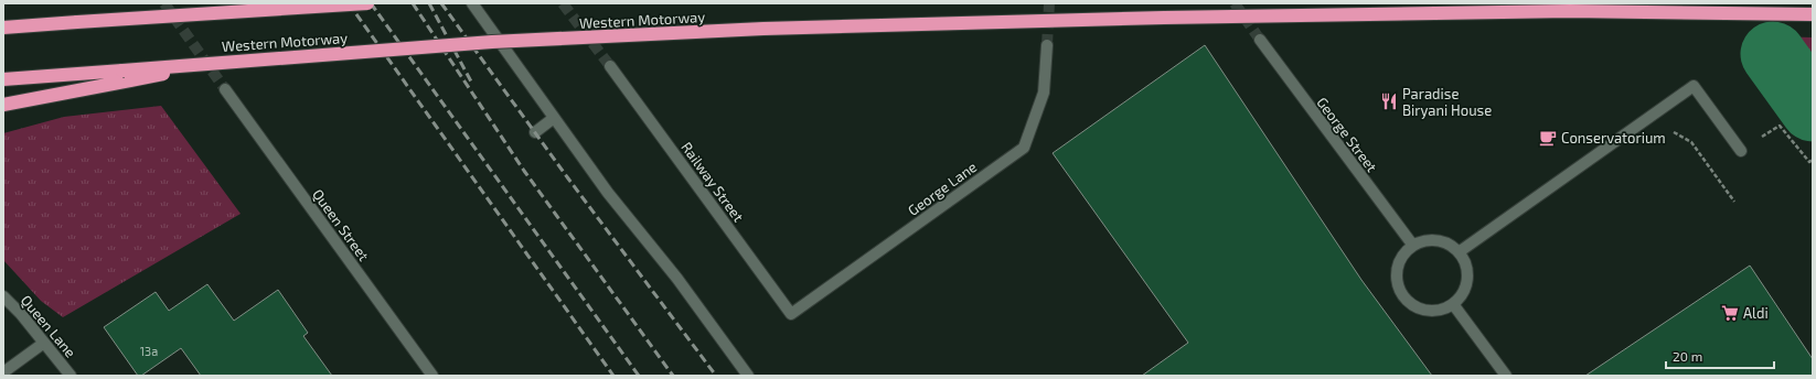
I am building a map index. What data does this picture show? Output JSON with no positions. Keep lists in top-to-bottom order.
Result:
{
  "streets": {
    "highway": ["Western Motorway"],
    "street": [
      "George Street",
      "Railway Street",
      "George Lane",
      "Queen Street",
      "Queen Lane"
    ]
  },
  "crossings": [
    ["Railway Street", "George Lane"]
  ],
  "places": {
    "restaurant": ["Paradise Biryani House"],
    "cafe": ["Conservatorium"],
    "supermarket": ["Aldi"]
  },
  "house_numbers": ["13a"],
  "scale_bar": "20 m"
}
